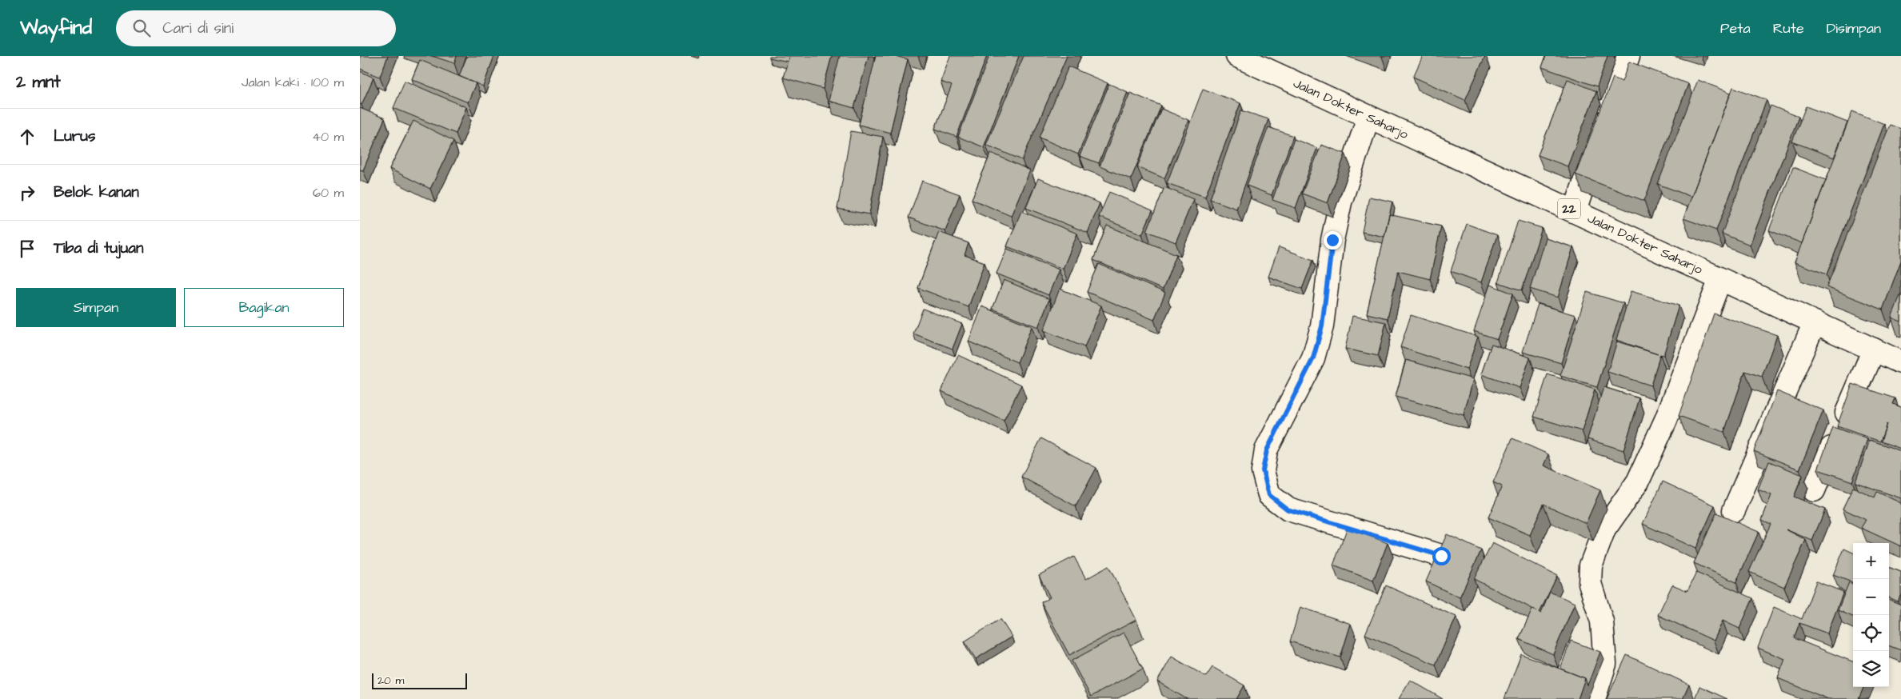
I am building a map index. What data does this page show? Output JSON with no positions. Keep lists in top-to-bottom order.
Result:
{
  "streets": {
    "main road": ["Jalan Dokter Saharjo", "22"]
  },
  "scale_bar": "20 m",
  "page": {
    "header": "Wayfind",
    "search": "Cari di sini",
    "nav": ["Peta", "Rute", "Disimpan"],
    "heading": ["2 mnt", "Jalan kaki · 100 m"],
    "list": [
      ["Lurus", "40 m"],
      ["Belok kanan", "60 m"],
      "Tiba di tujuan"
    ],
    "buttons": ["Simpan", "Bagikan"],
    "map_buttons": ["+", "−"],
    "scale": "20 m"
  }
}
